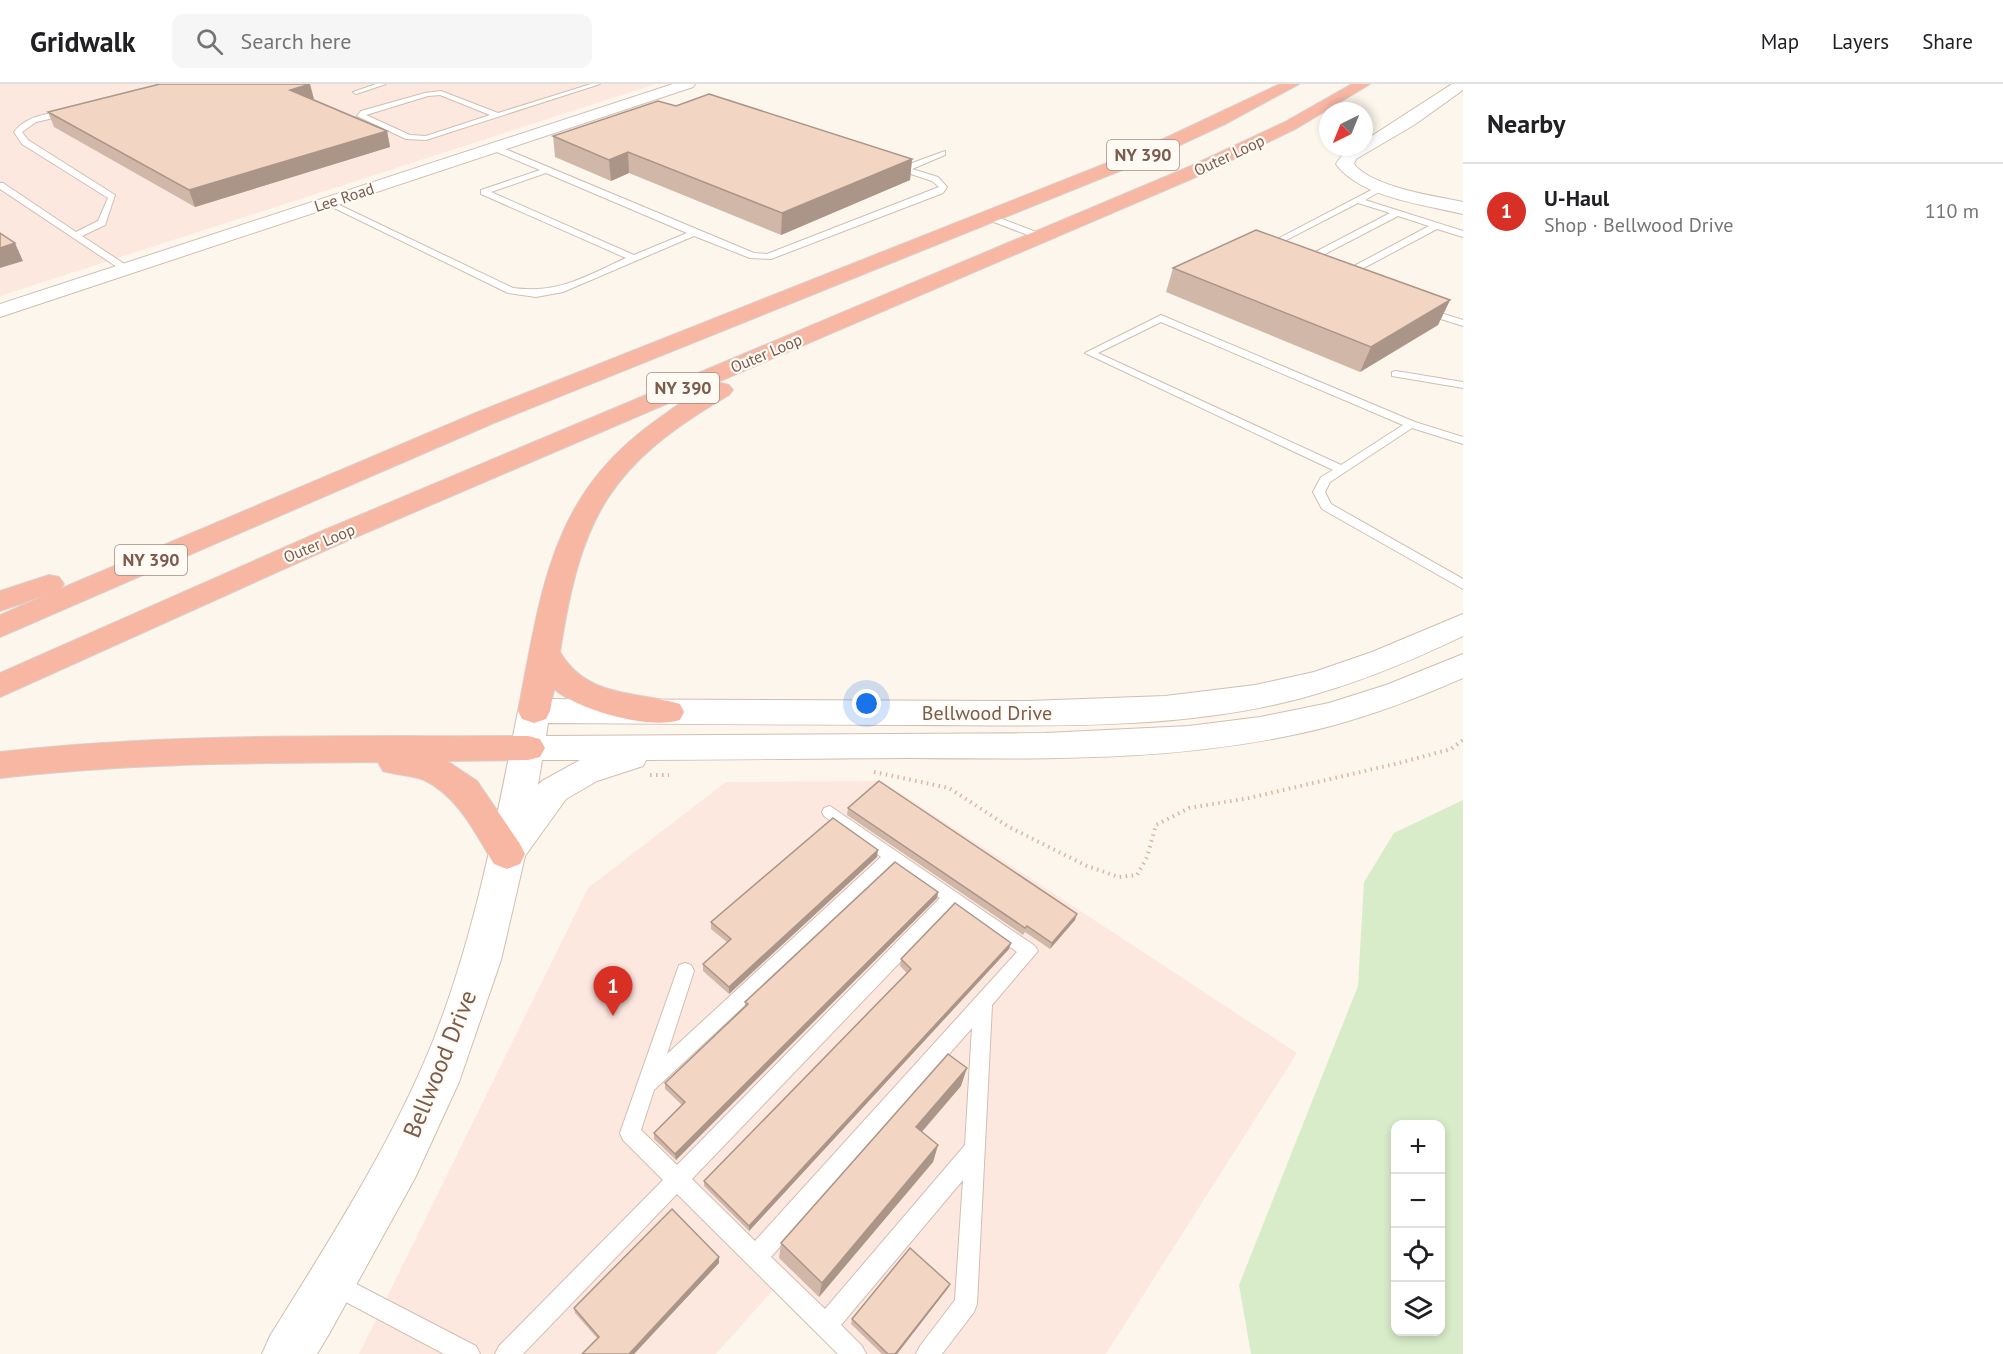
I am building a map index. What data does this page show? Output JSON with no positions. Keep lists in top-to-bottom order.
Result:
{
  "streets": {
    "highway": ["NY 390", "Outer Loop"],
    "street": ["Lee Road", "Bellwood Drive"]
  },
  "north": "bottom left",
  "page": {
    "header": "Gridwalk",
    "search": "Search here",
    "nav": ["Map", "Layers", "Share"],
    "heading": "Nearby",
    "list": [
      {
        "mark": "1",
        "name": "U-Haul",
        "note": "Shop · Bellwood Drive",
        "value": "110 m"
      }
    ],
    "pins": "1",
    "map_buttons": ["+", "−"]
  }
}
